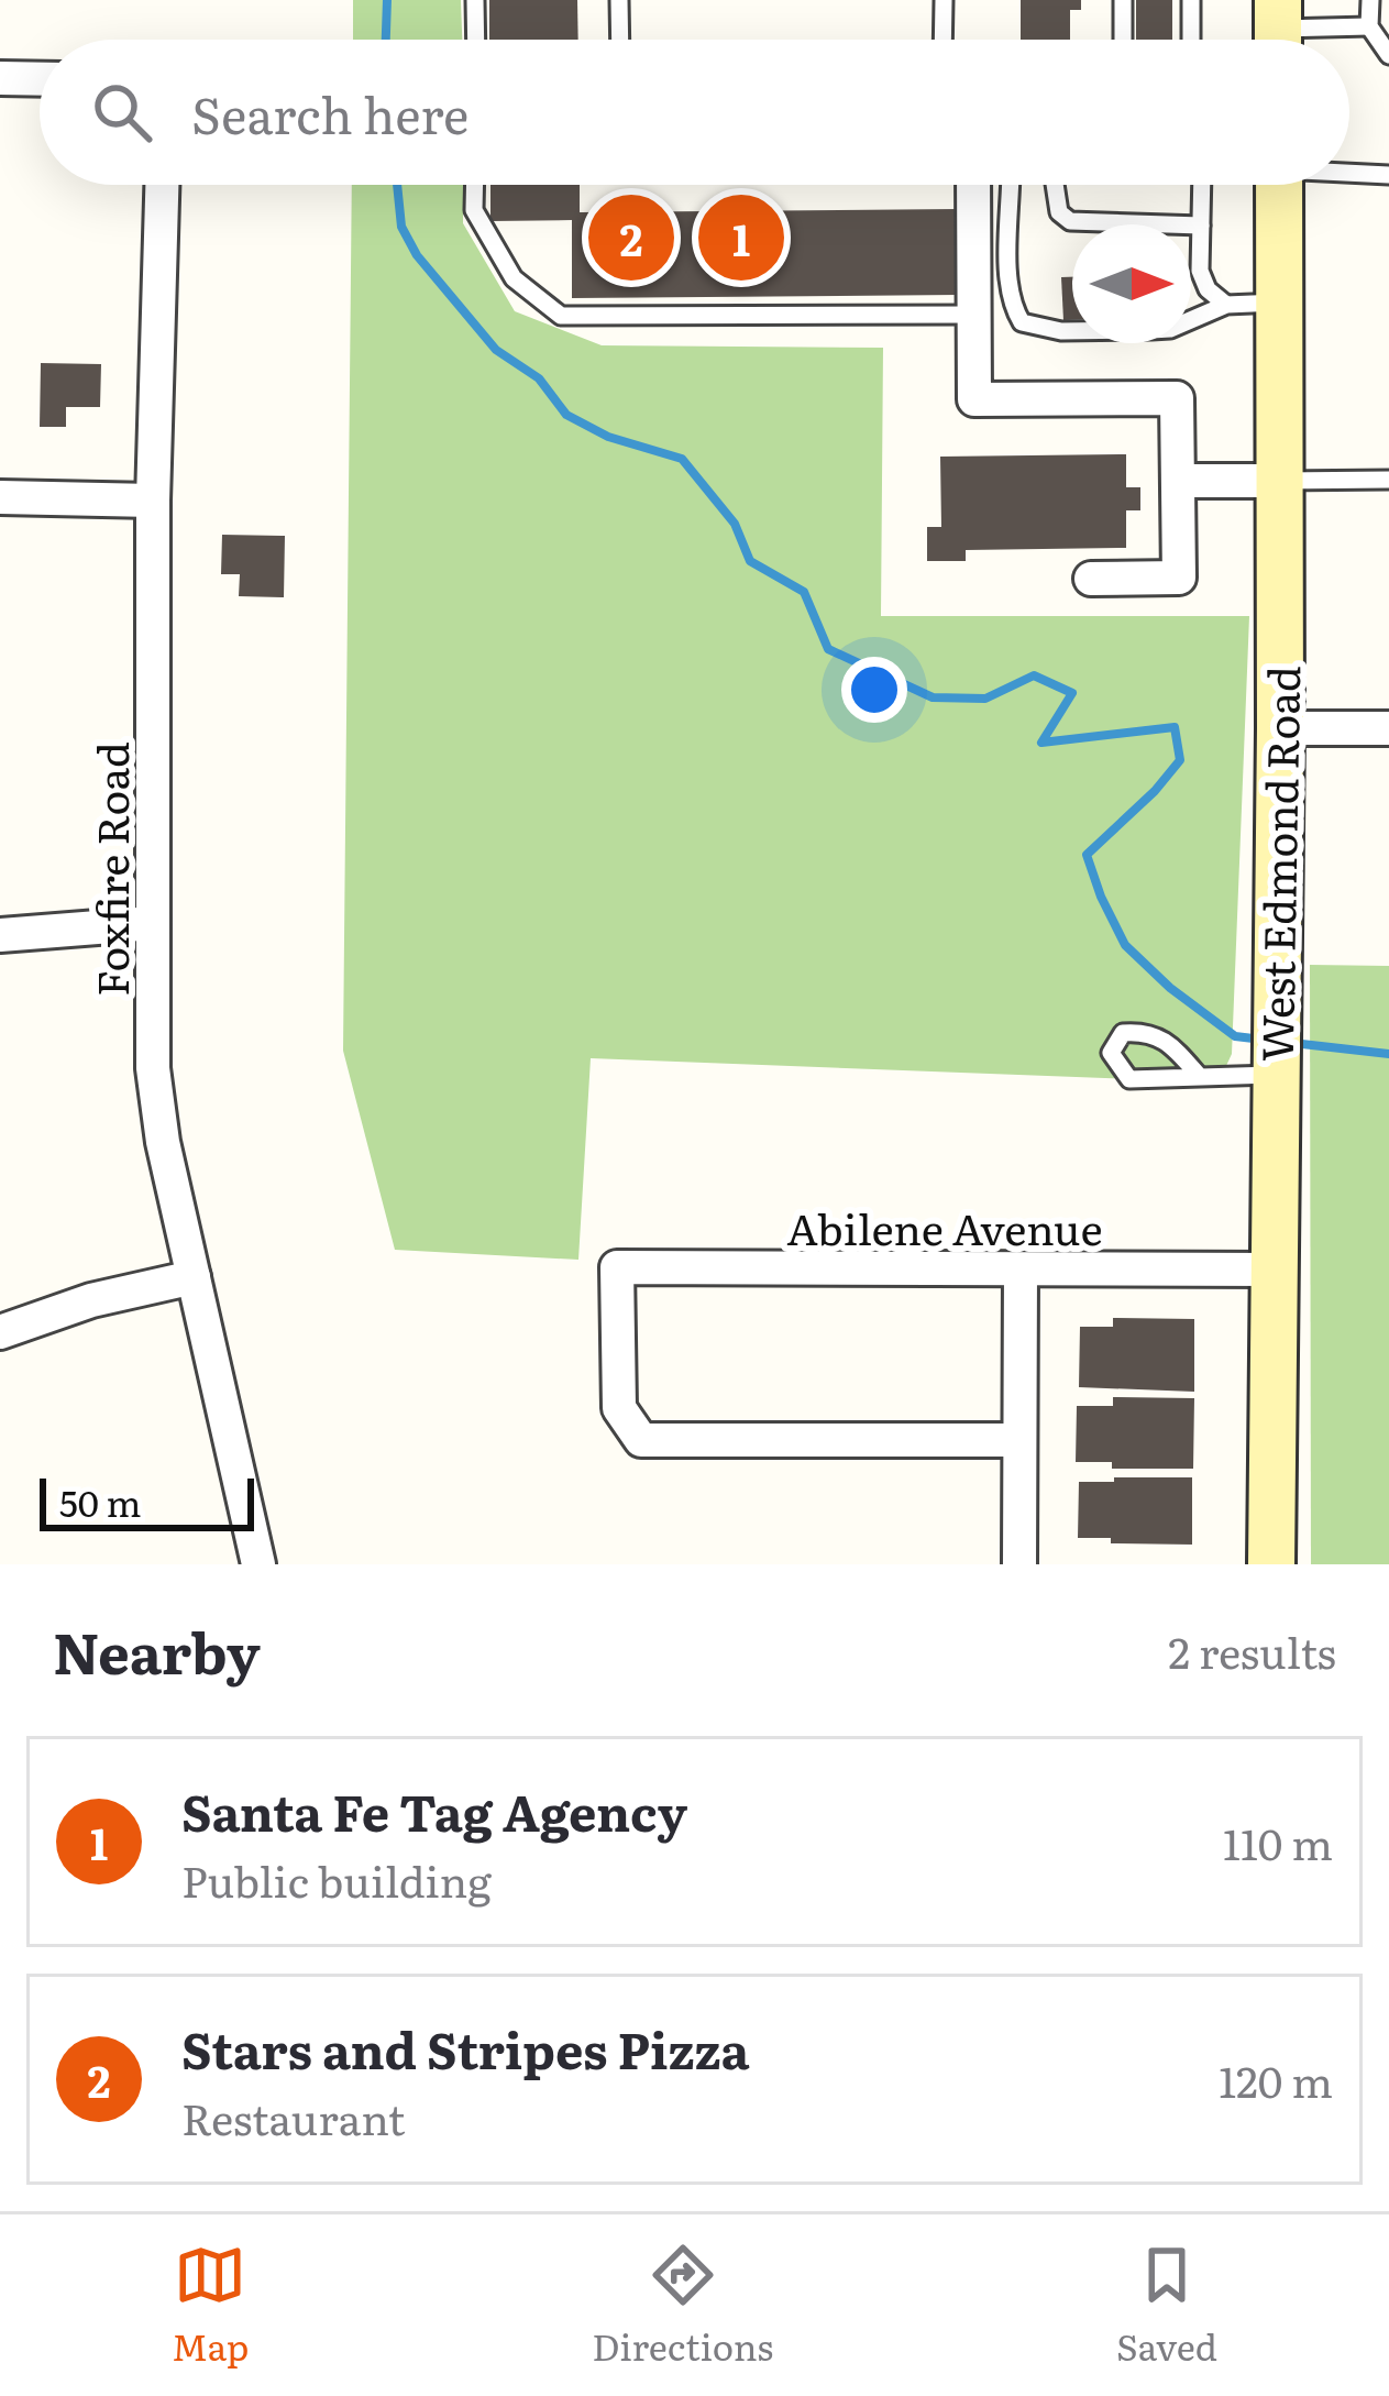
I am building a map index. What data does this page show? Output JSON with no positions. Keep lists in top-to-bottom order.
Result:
{
  "streets": {
    "main road": ["West Edmond Road"],
    "street": ["Foxfire Road", "Abilene Avenue"]
  },
  "crossings": [
    ["West Edmond Road", "Abilene Avenue"]
  ],
  "scale_bar": "50 m",
  "north": "right",
  "page": {
    "search": "Search here",
    "pins": ["1", "2"],
    "scale": "50 m",
    "heading": ["Nearby", "2 results"],
    "list": [
      {
        "mark": "1",
        "name": "Santa Fe Tag Agency",
        "note": "Public building",
        "value": "110 m"
      },
      {
        "mark": "2",
        "name": "Stars and Stripes Pizza",
        "note": "Restaurant",
        "value": "120 m"
      }
    ],
    "nav": ["Map", "Directions", "Saved"]
  }
}
